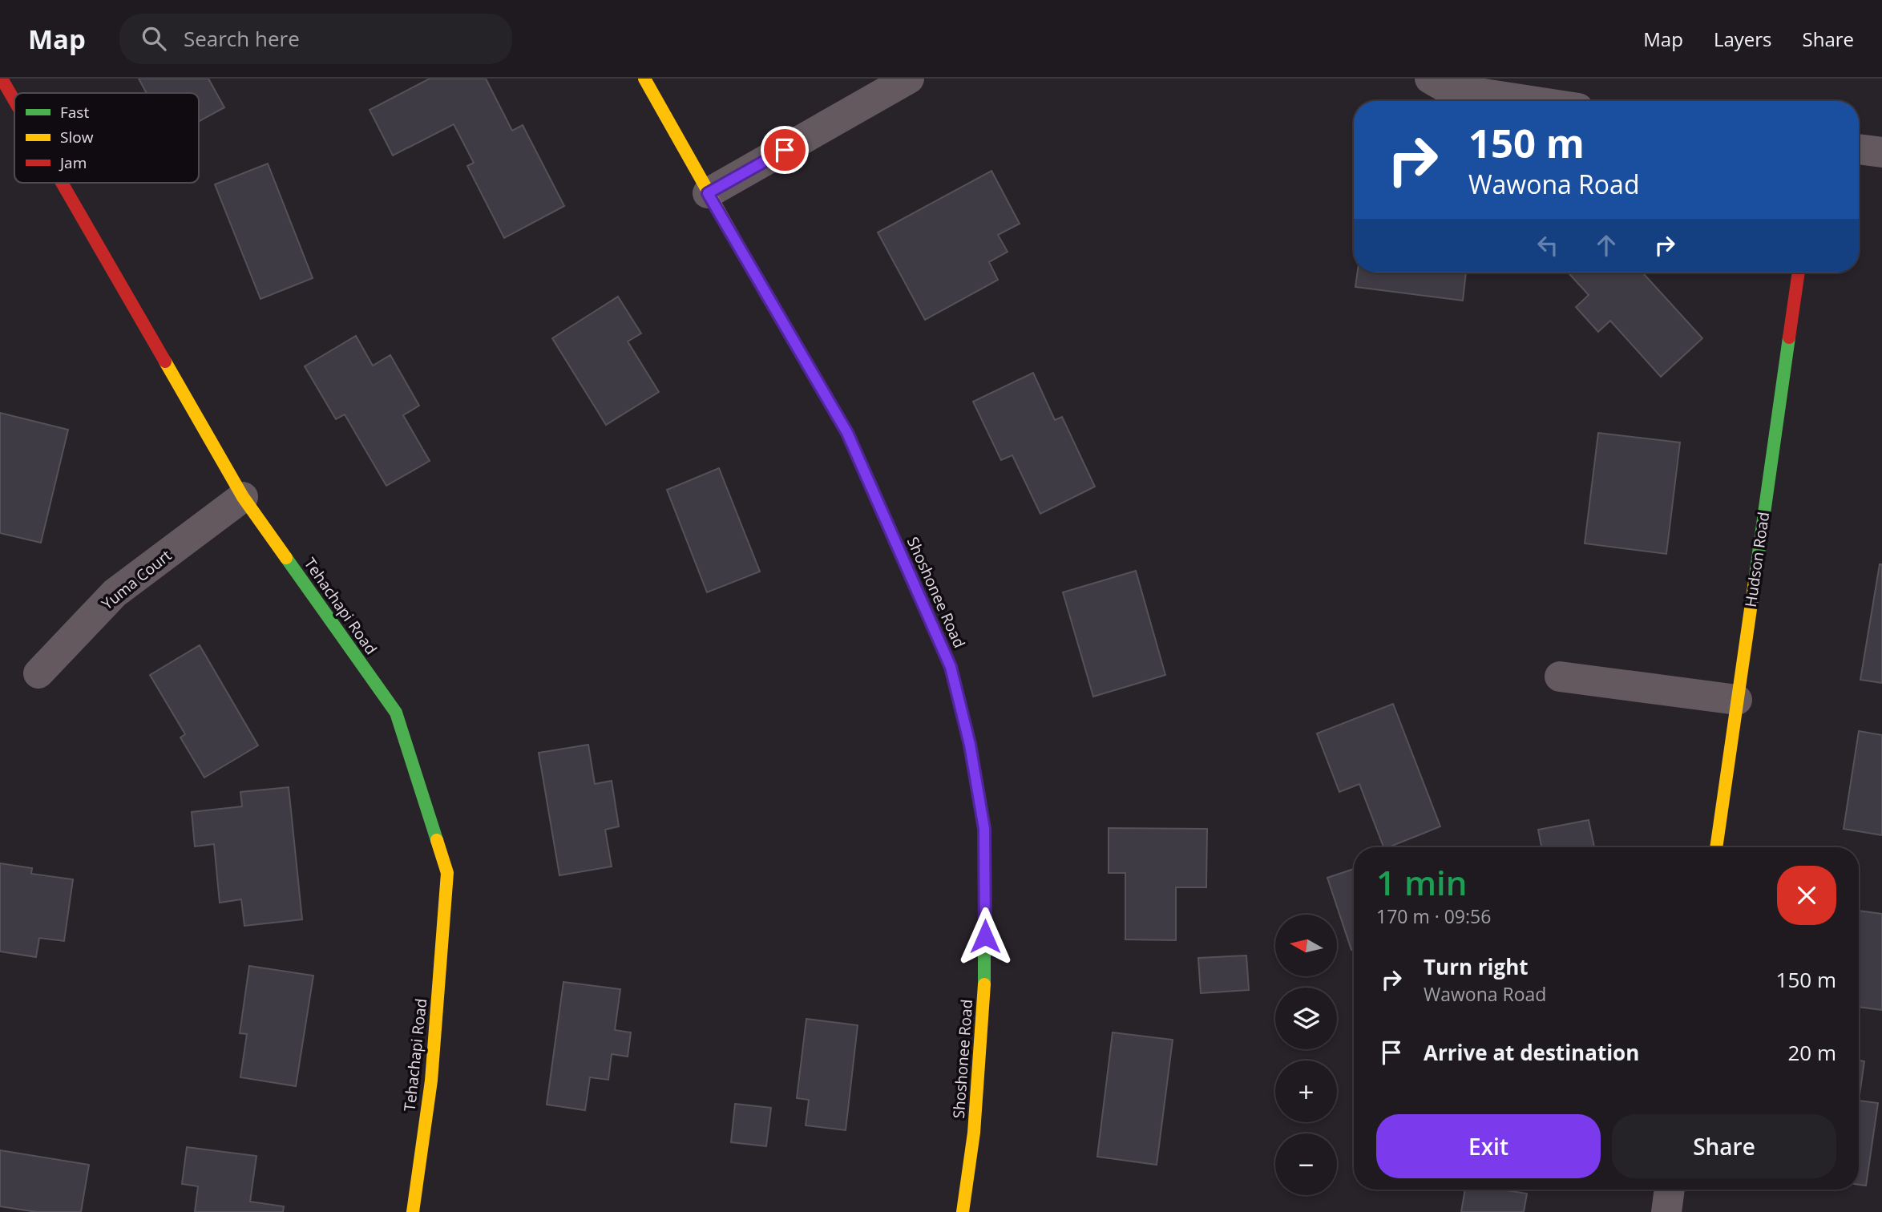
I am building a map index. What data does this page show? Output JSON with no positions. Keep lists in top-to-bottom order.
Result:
{
  "streets": {
    "street": [
      "Hudson Road",
      "Yuma Court",
      "Shoshonee Road",
      "Tehachapi Road"
    ]
  },
  "crossings": [
    ["Yuma Court", "Tehachapi Road"]
  ],
  "legend": ["Fast", "Slow", "Jam"],
  "north": "left",
  "page": {
    "header": "Map",
    "search": "Search here",
    "nav": ["Map", "Layers", "Share"],
    "turn": ["150 m", "Wawona Road"],
    "heading": ["1 min", "170 m · 09:56"],
    "map_buttons": ["+", "−"],
    "list": [
      {
        "name": "Turn right",
        "note": "Wawona Road",
        "value": "150 m"
      },
      {
        "name": "Arrive at destination",
        "value": "20 m"
      }
    ],
    "buttons": ["Exit", "Share"]
  }
}
